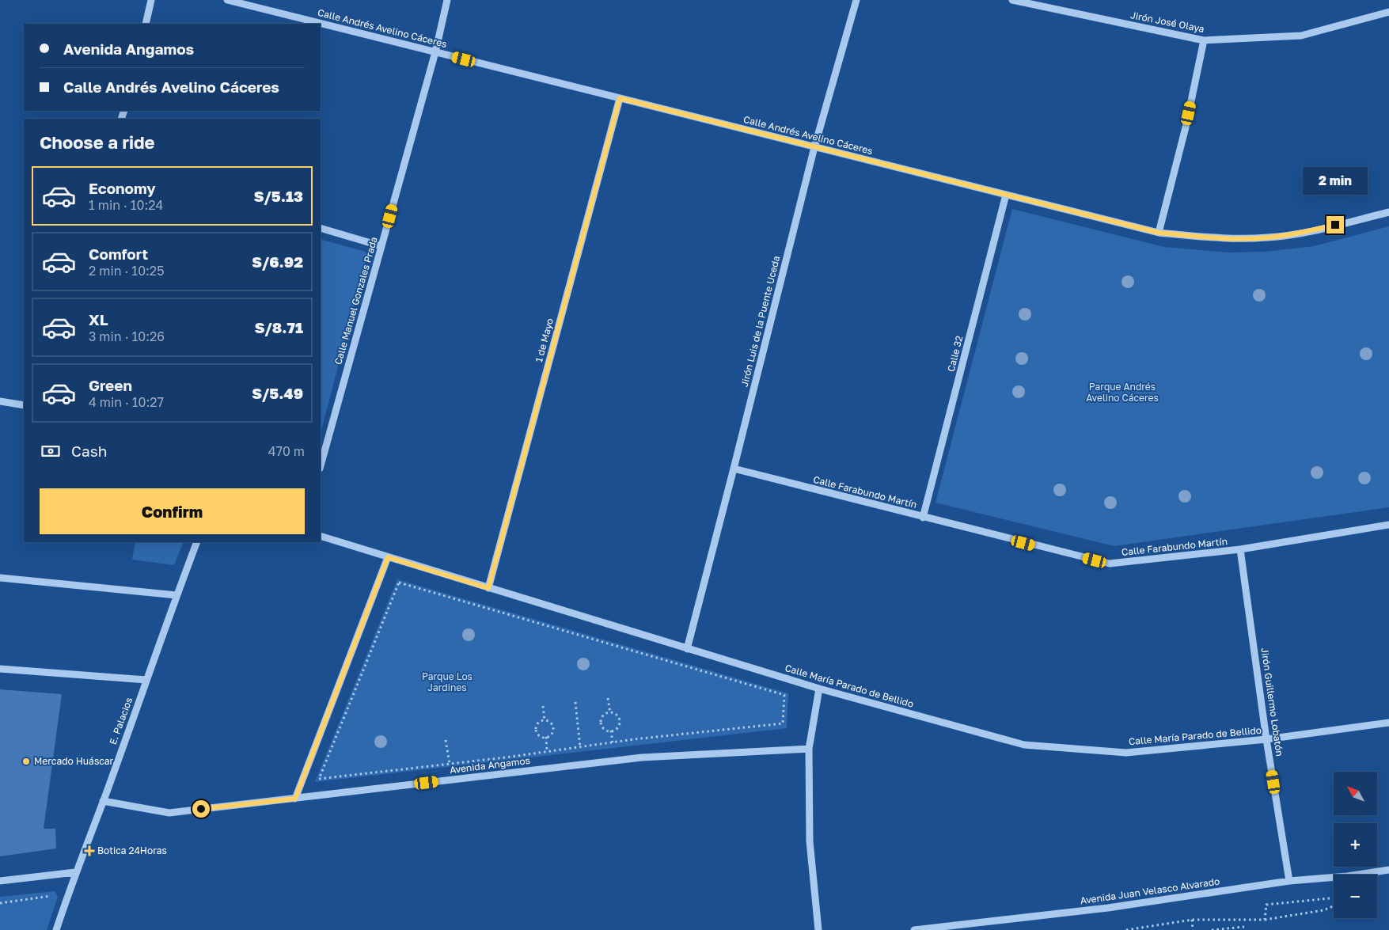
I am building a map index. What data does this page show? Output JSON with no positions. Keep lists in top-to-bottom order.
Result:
{
  "streets": {
    "street": [
      "Jirón José Olaya",
      "Calle Andrés Avelino Cáceres",
      "Calle Manuel Gonzales Prada",
      "Jirón Luis de la Puente Uceda",
      "1 de Mayo",
      "Calle 32",
      "Calle Farabundo Martín",
      "Calle María Parado de Bellido",
      "Jirón Guillermo Lobatón",
      "E. Palacios",
      "Avenida Angamos",
      "Avenida Juan Velasco Alvarado"
    ]
  },
  "crossings": [
    ["Calle Andrés Avelino Cáceres", "Calle Manuel Gonzales Prada"],
    ["Calle Andrés Avelino Cáceres", "Jirón Luis de la Puente Uceda"],
    ["Calle Andrés Avelino Cáceres", "1 de Mayo"],
    ["Calle Andrés Avelino Cáceres", "Calle 32"],
    ["Jirón Luis de la Puente Uceda", "Calle Farabundo Martín"],
    ["Jirón Luis de la Puente Uceda", "Calle María Parado de Bellido"],
    ["1 de Mayo", "Calle María Parado de Bellido"],
    ["Calle 32", "Calle Farabundo Martín"],
    ["Calle Farabundo Martín", "Jirón Guillermo Lobatón"],
    ["Calle María Parado de Bellido", "Jirón Guillermo Lobatón"],
    ["Jirón Guillermo Lobatón", "Avenida Juan Velasco Alvarado"],
    ["E. Palacios", "Avenida Angamos"]
  ],
  "parks": ["Parque Andrés Avelino Cáceres", "Parque Los Jardines"],
  "places": {
    "other": ["Mercado Huáscar"],
    "health": ["Botica 24Horas"]
  },
  "north": "top left",
  "page": {
    "banner": ["Avenida Angamos", "Calle Andrés Avelino Cáceres"],
    "heading": "Choose a ride",
    "list": [
      {
        "name": "Economy",
        "note": "1 min · 10:24",
        "value": "S/5.13"
      },
      {
        "name": "Comfort",
        "note": "2 min · 10:25",
        "value": "S/6.92"
      },
      {
        "name": "XL",
        "note": "3 min · 10:26",
        "value": "S/8.71"
      },
      {
        "name": "Green",
        "note": "4 min · 10:27",
        "value": "S/5.49"
      }
    ],
    "bubble": "2 min",
    "pay": ["Cash", "470 m"],
    "buttons": "Confirm",
    "map_buttons": ["+", "−"]
  }
}
